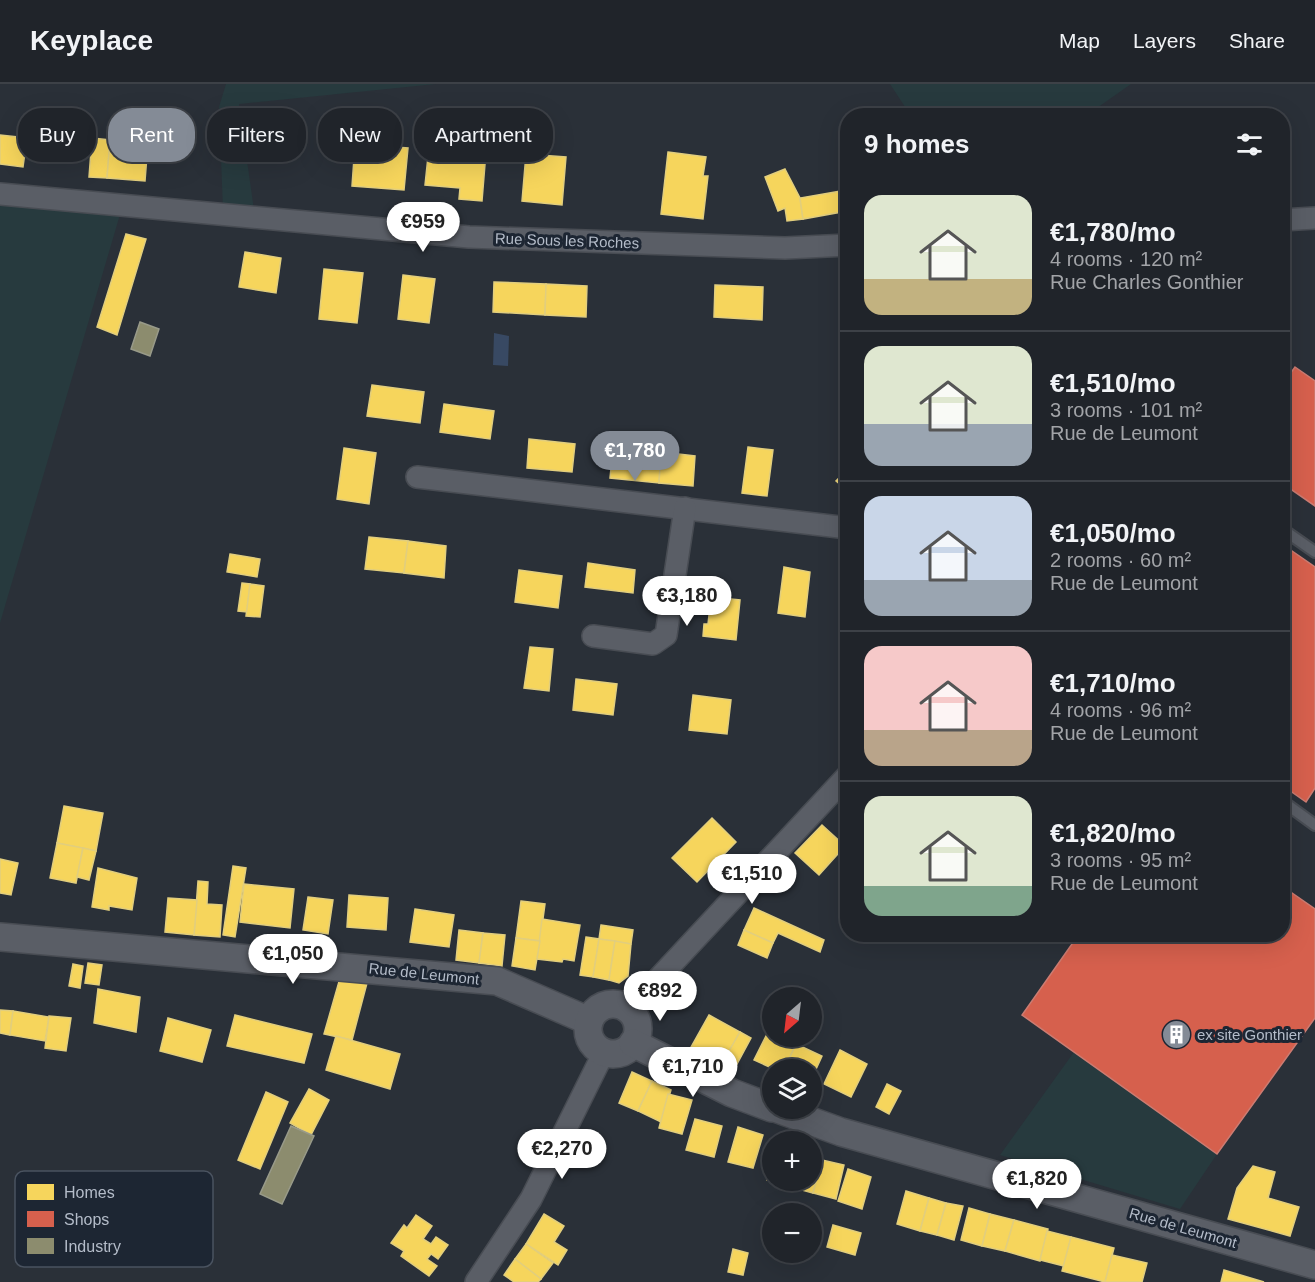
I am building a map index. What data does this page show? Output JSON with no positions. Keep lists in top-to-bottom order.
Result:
{
  "streets": {
    "street": ["Rue Sous les Roches", "Rue de Leumont"]
  },
  "places": {
    "building": ["ex site Gonthier"]
  },
  "legend": ["Homes", "Shops", "Industry"],
  "north": "bottom left",
  "page": {
    "header": "Keyplace",
    "nav": ["Map", "Layers", "Share"],
    "chip": [
      "Buy",
      "Rent",
      "Filters",
      "New",
      "Apartment"
    ],
    "heading": "9 homes",
    "list": [
      {
        "name": "€1,780/mo",
        "note": "4 rooms · 120 m² · Rue Charles Gonthier"
      },
      {
        "name": "€1,510/mo",
        "note": "3 rooms · 101 m² · Rue de Leumont"
      },
      {
        "name": "€1,050/mo",
        "note": "2 rooms · 60 m² · Rue de Leumont"
      },
      {
        "name": "€1,710/mo",
        "note": "4 rooms · 96 m² · Rue de Leumont"
      },
      {
        "name": "€1,820/mo",
        "note": "3 rooms · 95 m² · Rue de Leumont"
      }
    ],
    "price": [
      "€959",
      "€1,780",
      "€3,180",
      "€1,510",
      "€1,050",
      "€892",
      "€1,710",
      "€2,270",
      "€1,820"
    ],
    "map_buttons": ["+", "−"]
  }
}
